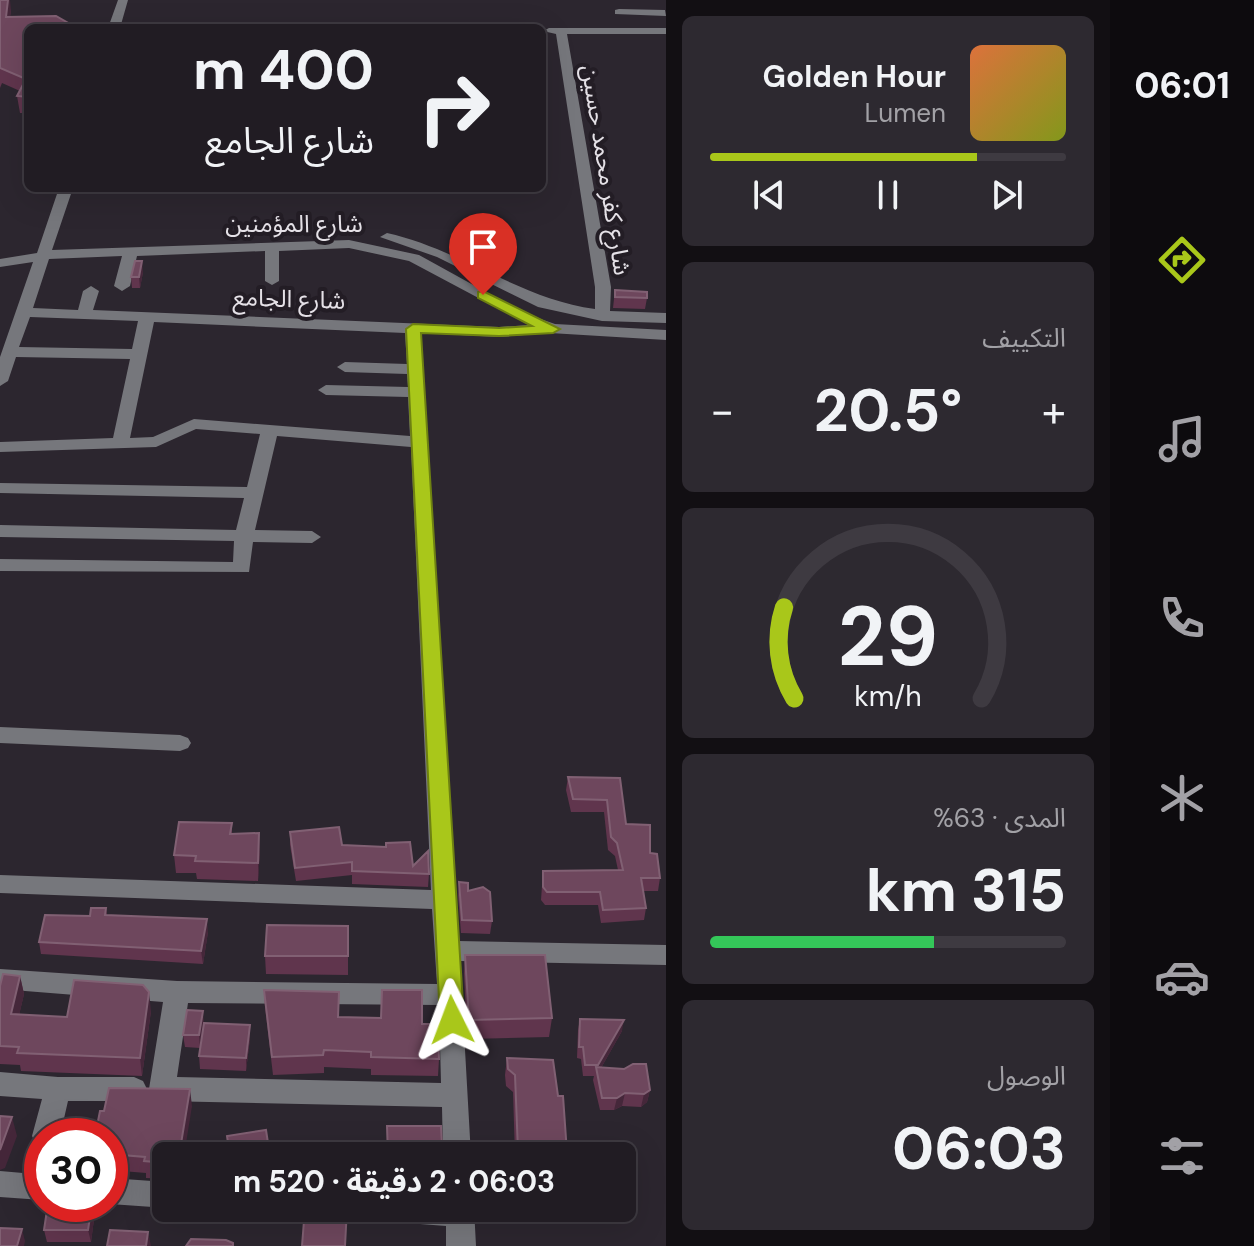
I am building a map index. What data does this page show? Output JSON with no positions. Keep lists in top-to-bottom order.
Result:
{
  "streets": {
    "street": ["شارع كفر محمد حسين", "شارع المؤمنين", "شارع الجامع"]
  },
  "crossings": [
    ["شارع كفر محمد حسين", "شارع المؤمنين"],
    ["شارع المؤمنين", "شارع الجامع"]
  ],
  "page": {
    "tabs": "06:01",
    "turn": ["400 m", "شارع الجامع"],
    "song": ["Golden Hour", "Lumen"],
    "tile": [
      "التكييف",
      ["المدى · 63%", "315 km"],
      ["الوصول", "06:03"]
    ],
    "heat": ["−", "20.5°", "+"],
    "limit": "30",
    "trip": "06:03 · 2 دقيقة · 520 m",
    "gauge": ["29", "km/h"]
  }
}
